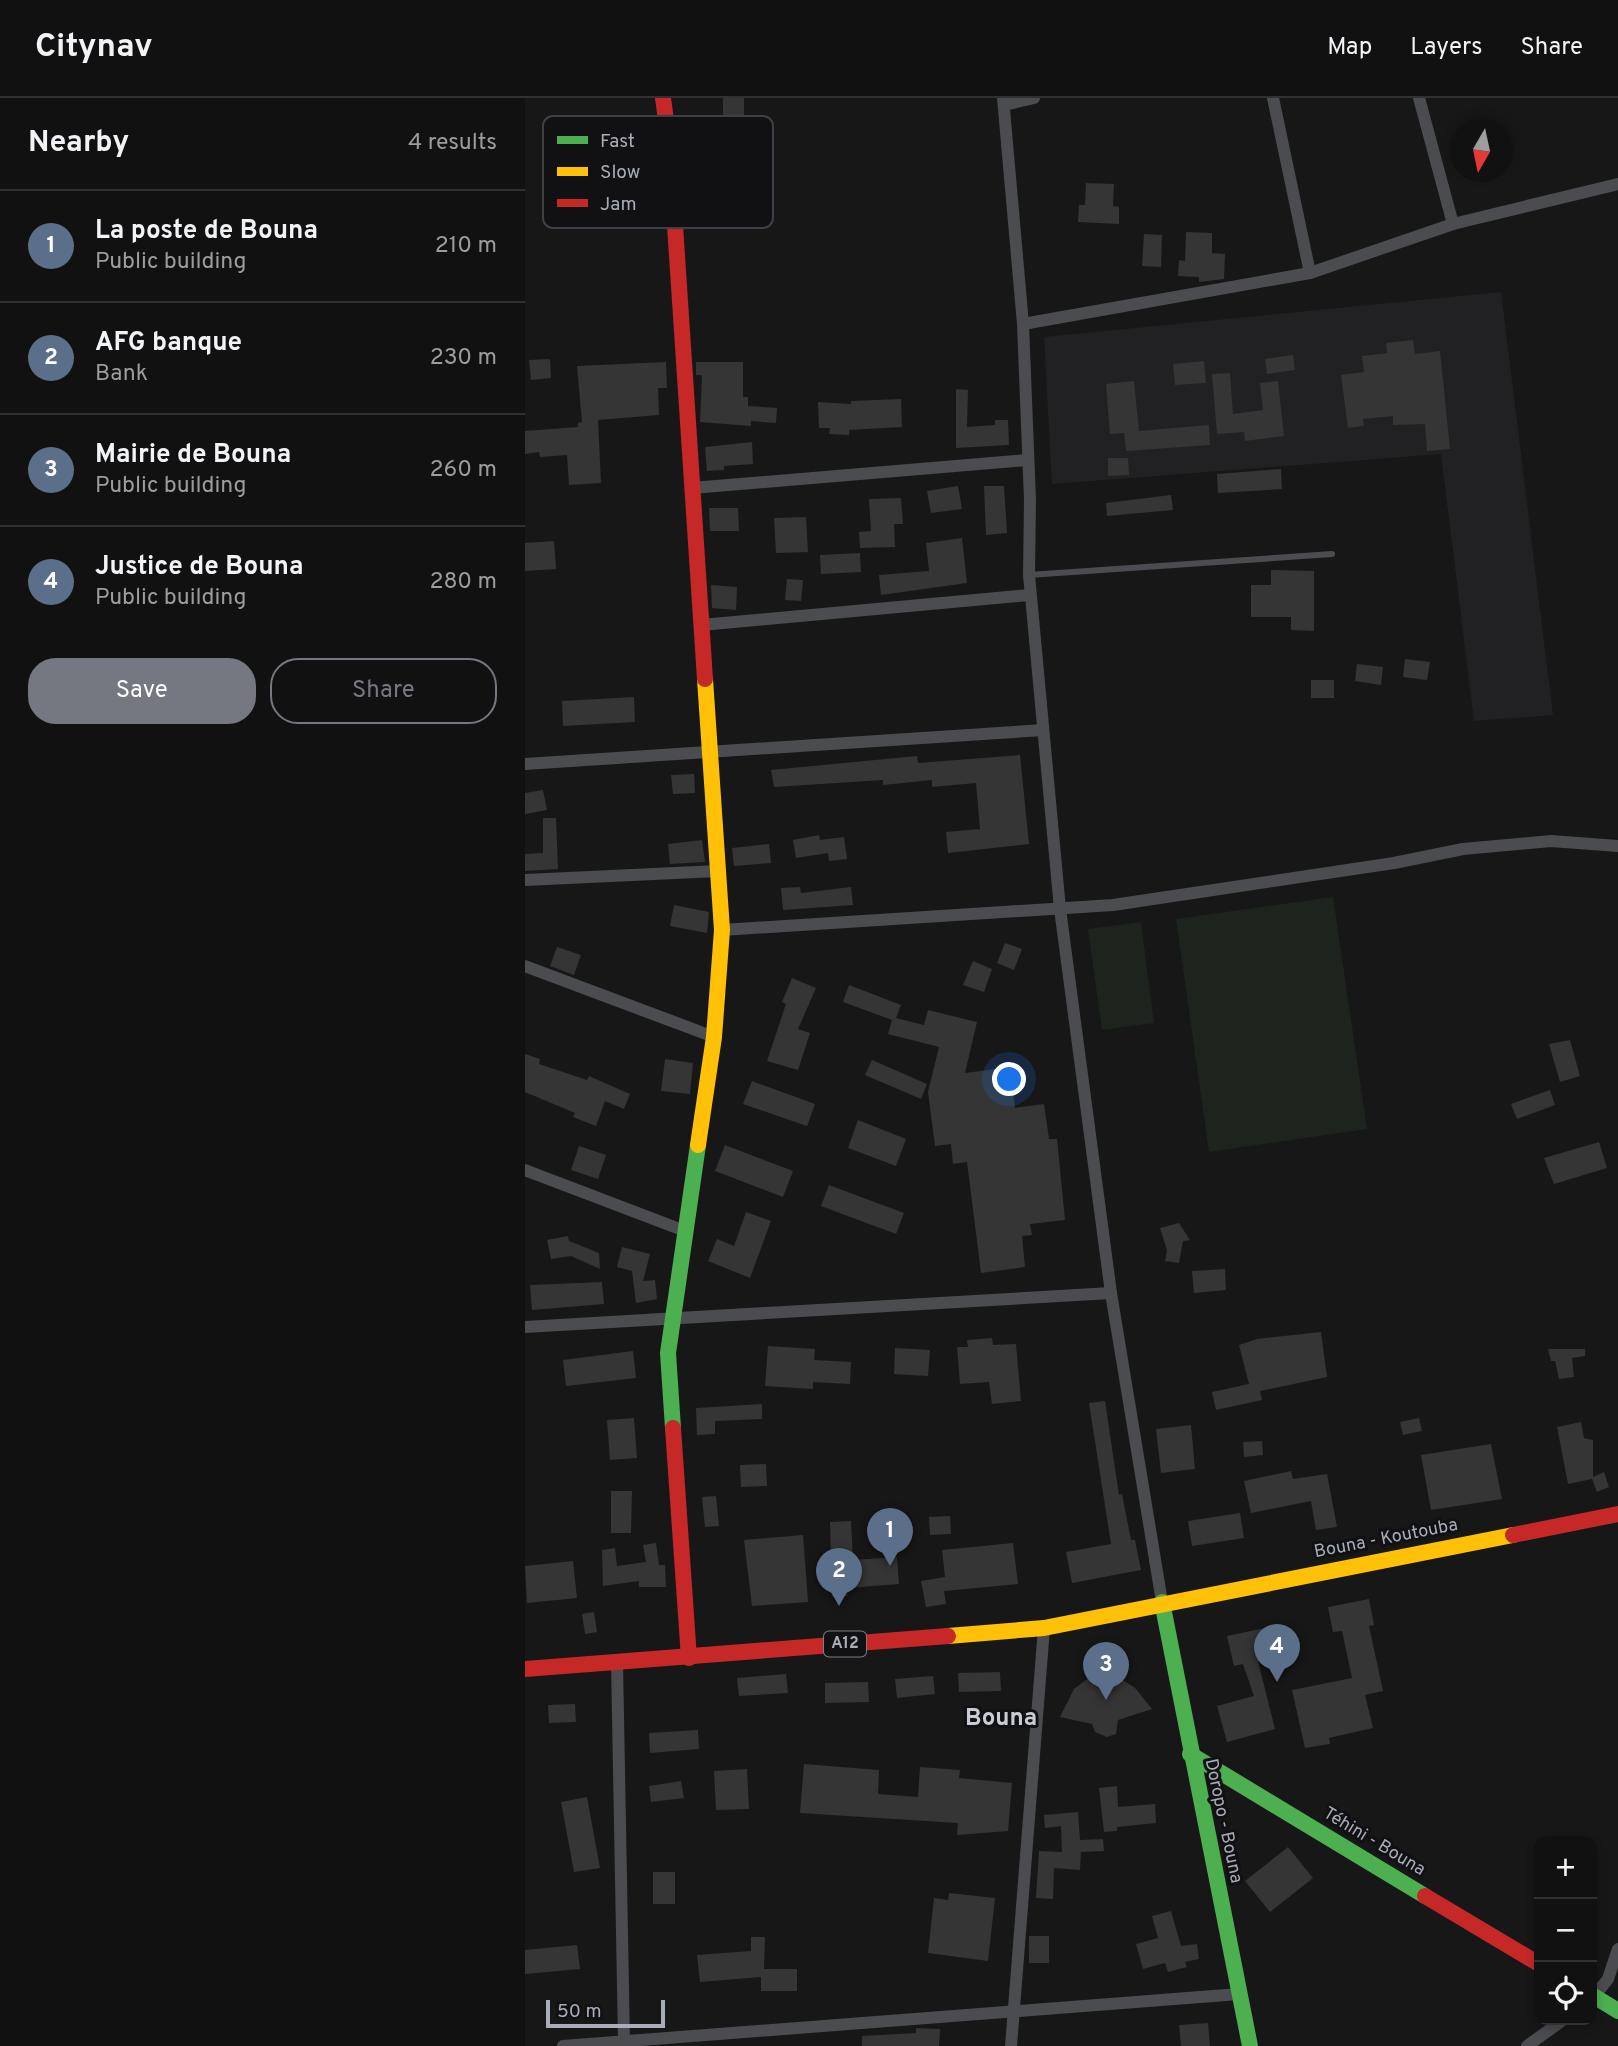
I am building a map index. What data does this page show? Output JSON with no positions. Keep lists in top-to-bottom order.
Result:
{
  "streets": {
    "street": [
      "Bouna - Koutouba",
      "A12",
      "Doropo - Bouna",
      "Téhini - Bouna"
    ]
  },
  "crossings": [
    ["Bouna - Koutouba", "A12"],
    ["Bouna - Koutouba", "Doropo - Bouna"],
    ["A12", "Doropo - Bouna"],
    ["Doropo - Bouna", "Téhini - Bouna"]
  ],
  "districts": ["Bouna"],
  "legend": ["Fast", "Slow", "Jam"],
  "scale_bar": "50 m",
  "north": "bottom",
  "page": {
    "header": "Citynav",
    "nav": ["Map", "Layers", "Share"],
    "heading": ["Nearby", "4 results"],
    "list": [
      {
        "mark": "1",
        "name": "La poste de Bouna",
        "note": "Public building",
        "value": "210 m"
      },
      {
        "mark": "2",
        "name": "AFG banque",
        "note": "Bank",
        "value": "230 m"
      },
      {
        "mark": "3",
        "name": "Mairie de Bouna",
        "note": "Public building",
        "value": "260 m"
      },
      {
        "mark": "4",
        "name": "Justice de Bouna",
        "note": "Public building",
        "value": "280 m"
      }
    ],
    "buttons": ["Save", "Share"],
    "pins": [
      "1",
      "2",
      "4",
      "3"
    ],
    "map_buttons": ["+", "−"],
    "scale": "50 m"
  }
}
